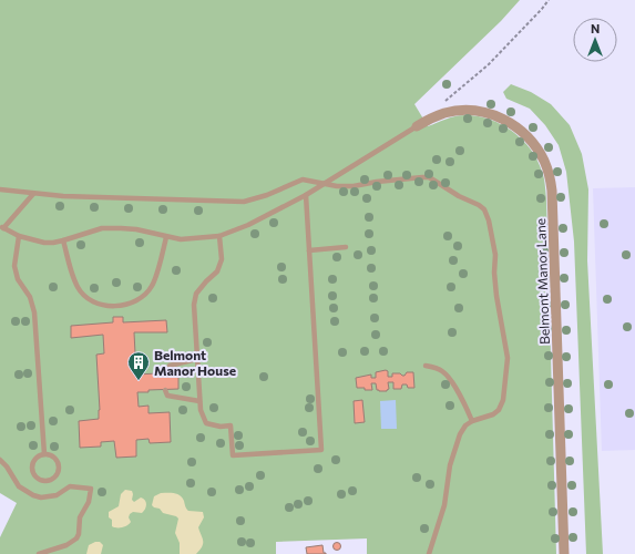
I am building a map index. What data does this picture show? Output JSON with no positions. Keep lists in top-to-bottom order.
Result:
{
  "streets": {
    "street": ["Belmont Manor Lane"]
  },
  "places": {
    "building": ["Belmont Manor House"]
  },
  "north": "top"
}
